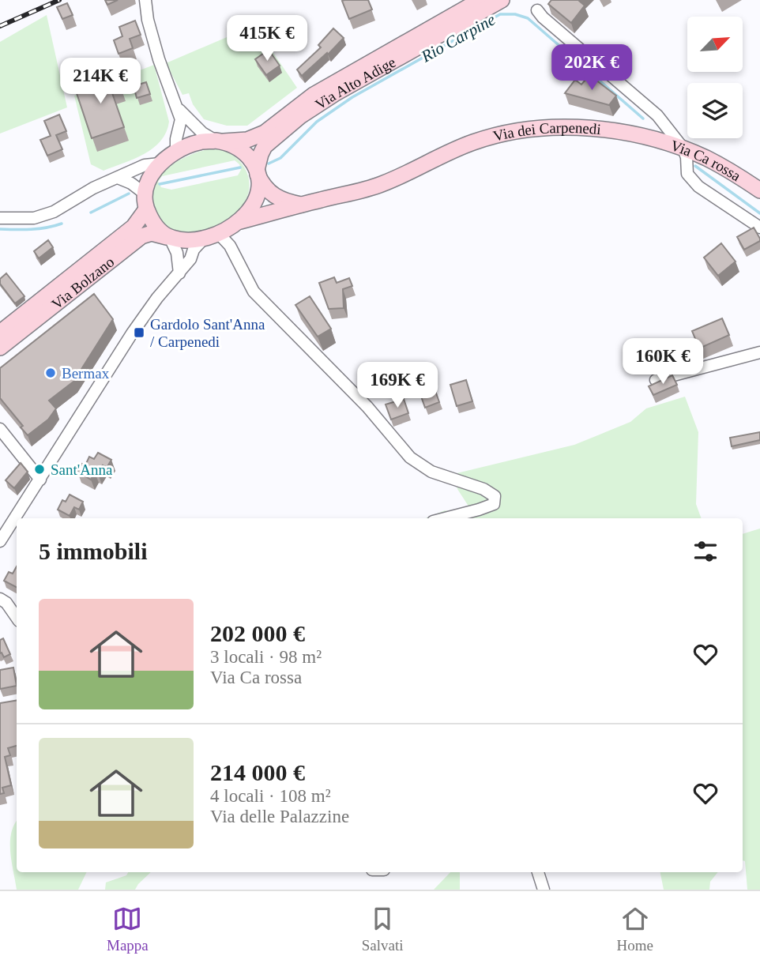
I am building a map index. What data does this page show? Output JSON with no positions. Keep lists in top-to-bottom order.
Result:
{
  "streets": {
    "main road": [
      "Via Alto Adige",
      "Via dei Carpenedi",
      "Via Ca rossa",
      "Via Bolzano"
    ]
  },
  "crossings": [
    ["Via Alto Adige", "Via dei Carpenedi"],
    ["Via Alto Adige", "Via Bolzano"],
    ["Via dei Carpenedi", "Via Ca rossa"],
    ["Via dei Carpenedi", "Via Bolzano"]
  ],
  "water": ["Rio Carpine"],
  "places": {
    "transit": ["Gardolo Sant'Anna / Carpenedi"],
    "other": ["Bermax", "Sant'Anna"]
  },
  "north": "top right",
  "page": {
    "price": [
      "415K €",
      "202K €",
      "214K €",
      "160K €",
      "169K €"
    ],
    "heading": "5 immobili",
    "list": [
      {
        "name": "202 000 €",
        "note": "3 locali · 98 m² · Via Ca rossa"
      },
      {
        "name": "214 000 €",
        "note": "4 locali · 108 m² · Via delle Palazzine"
      }
    ],
    "tabs": ["Mappa", "Salvati", "Home"]
  }
}
